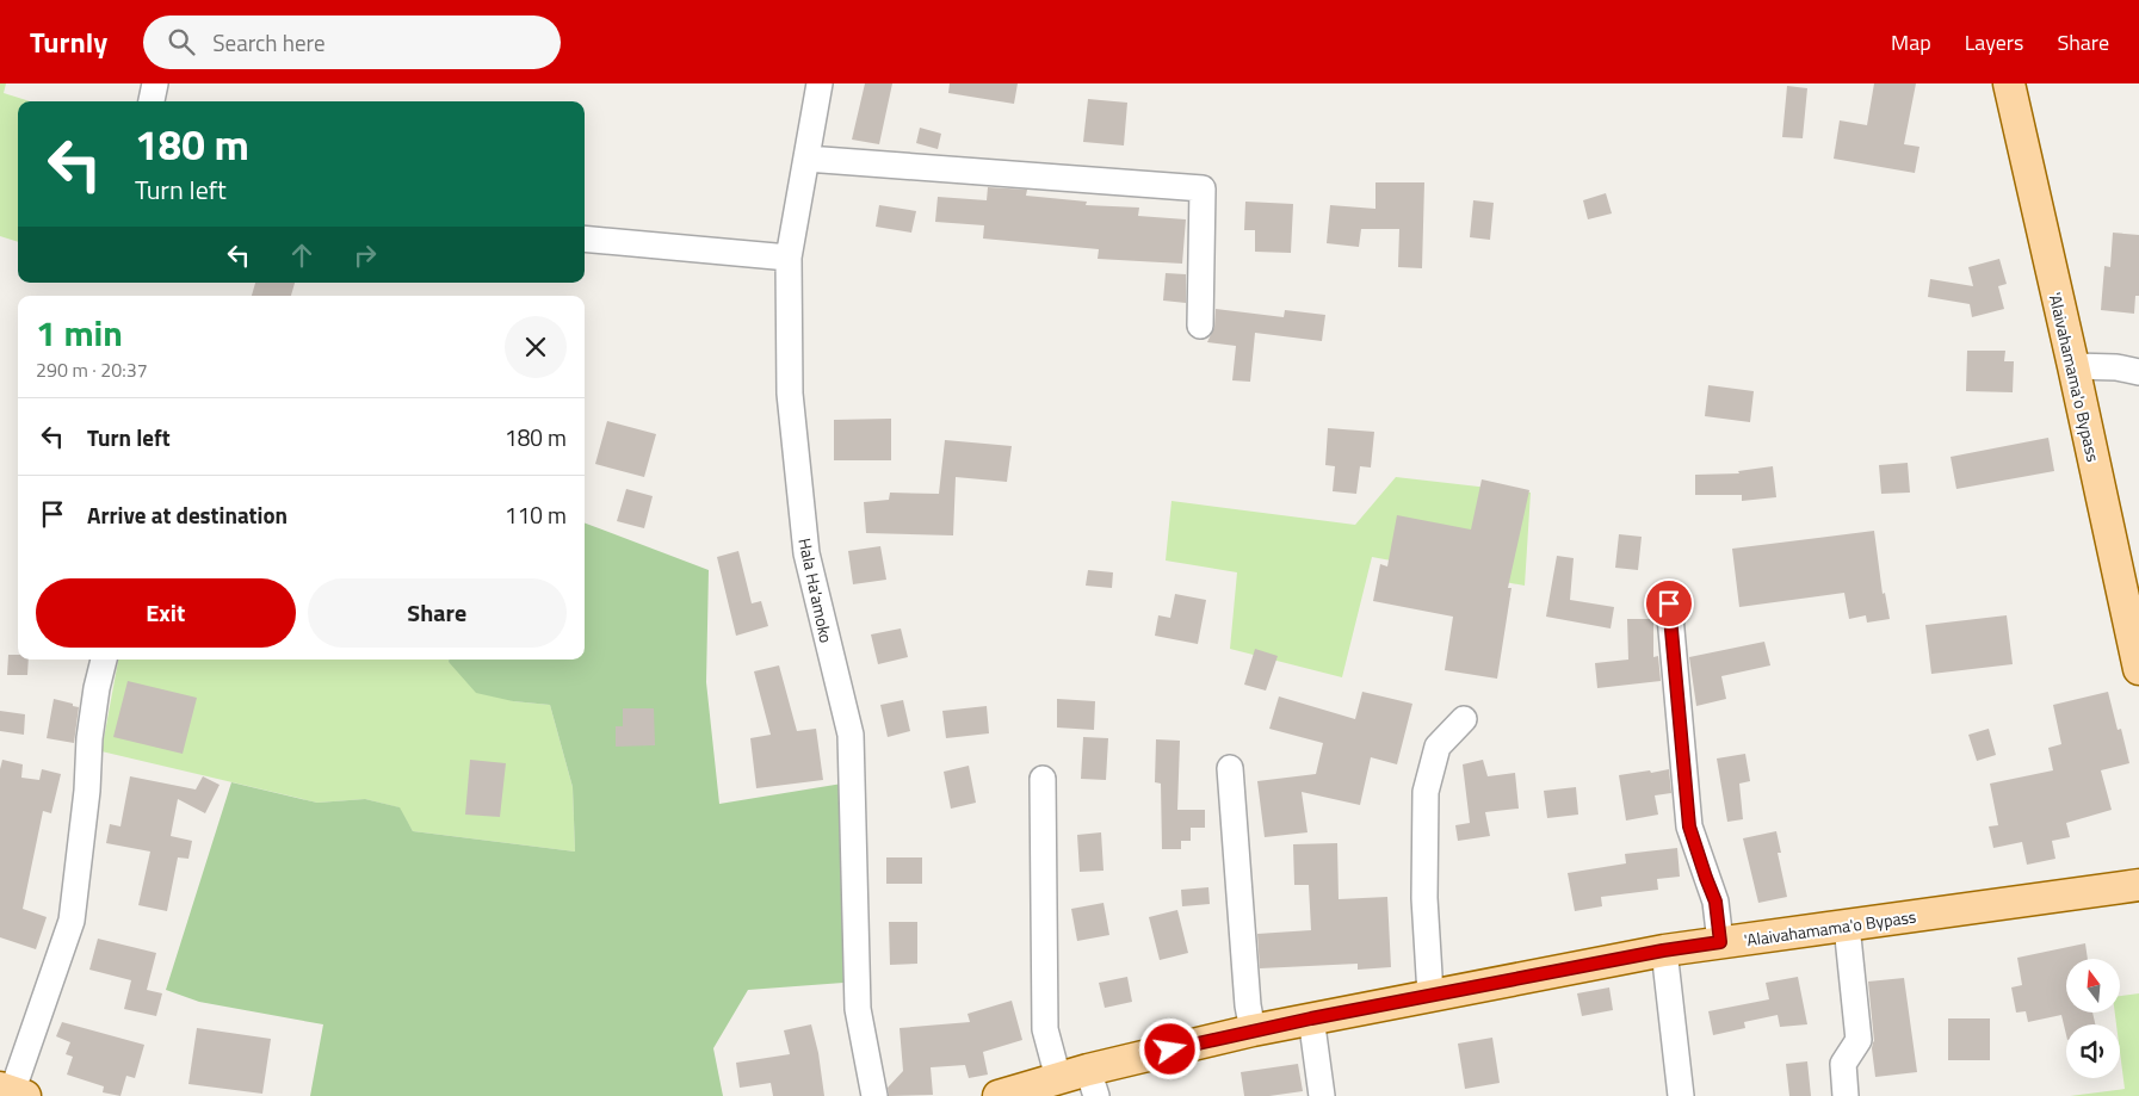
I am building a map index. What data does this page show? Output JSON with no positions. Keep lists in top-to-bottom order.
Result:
{
  "streets": {
    "main road": ["'Alaivahamama'o Bypass"],
    "street": ["Hala Ha'amoko"]
  },
  "north": "top",
  "page": {
    "header": "Turnly",
    "search": "Search here",
    "nav": ["Map", "Layers", "Share"],
    "turn": ["180 m", "Turn left"],
    "heading": ["1 min", "290 m · 20:37"],
    "list": [
      {
        "name": "Turn left",
        "value": "180 m"
      },
      {
        "name": "Arrive at destination",
        "value": "110 m"
      }
    ],
    "buttons": ["Exit", "Share"]
  }
}
